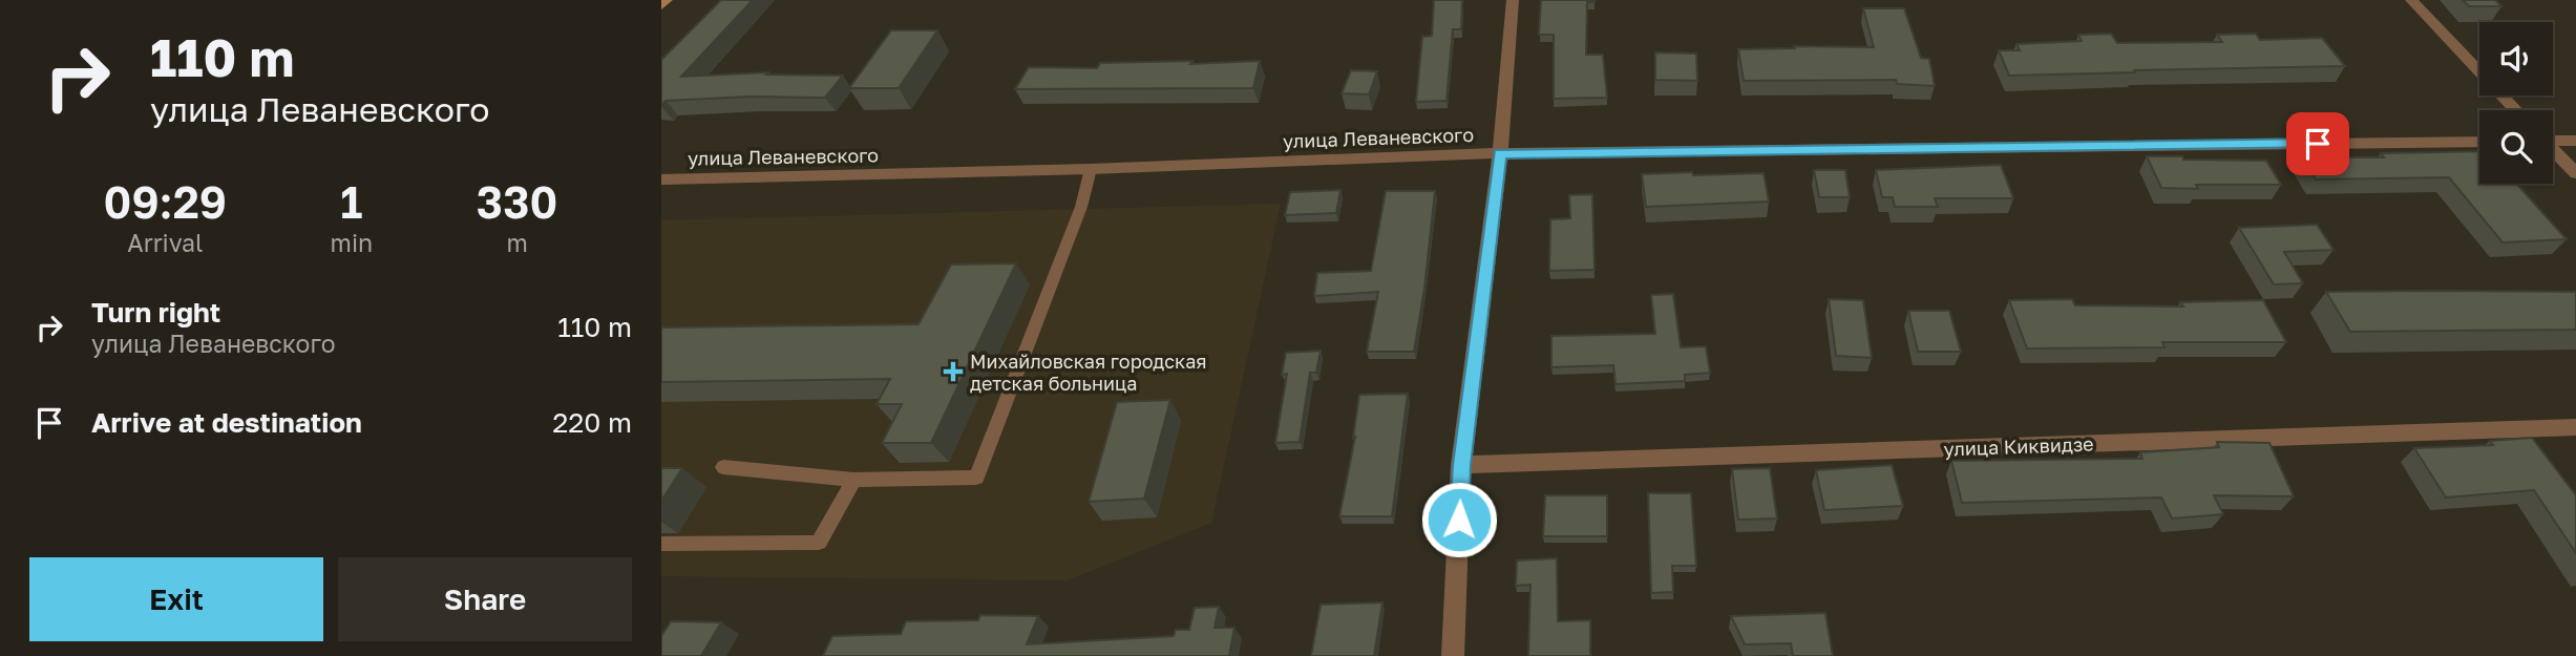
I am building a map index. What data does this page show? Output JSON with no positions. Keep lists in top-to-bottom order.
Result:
{
  "streets": {
    "street": ["улица Леваневского", "улица Киквидзе"]
  },
  "places": {
    "health": ["Михайловская городская детская больница"]
  },
  "page": {
    "turn": ["110 m", "улица Леваневского"],
    "eta": [
      "09:29",
      "Arrival",
      "1",
      "min",
      "330",
      "m"
    ],
    "list": [
      {
        "name": "Turn right",
        "note": "улица Леваневского",
        "value": "110 m"
      },
      {
        "name": "Arrive at destination",
        "value": "220 m"
      }
    ],
    "buttons": ["Exit", "Share"]
  }
}
